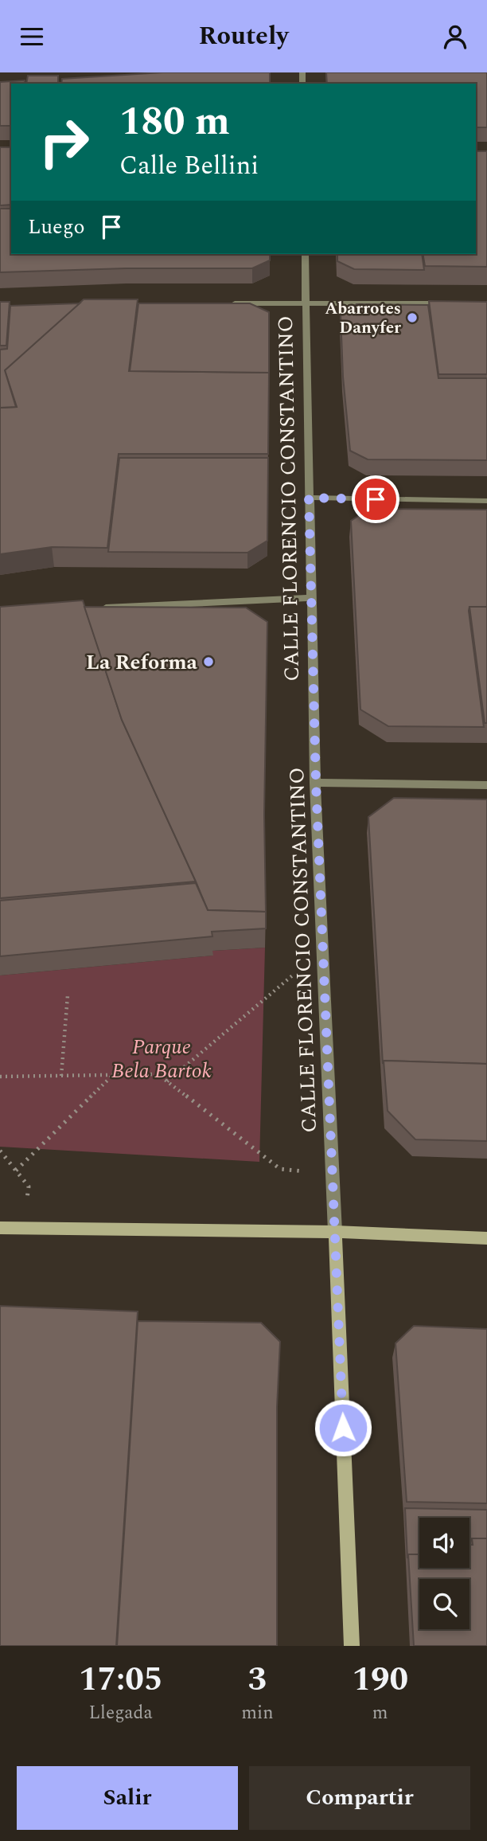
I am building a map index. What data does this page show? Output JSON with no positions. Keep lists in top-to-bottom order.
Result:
{
  "streets": {
    "street": ["CALLE FLORENCIO CONSTANTINO"]
  },
  "parks": ["Parque Bela Bartok"],
  "places": ["Abarrotes Danyfer", "La Reforma"],
  "page": {
    "header": "Routely",
    "turn": ["180 m", "Calle Bellini"],
    "then": "Luego",
    "eta": [
      "17:05",
      "Llegada",
      "3",
      "min",
      "190",
      "m"
    ],
    "buttons": ["Salir", "Compartir"]
  }
}
